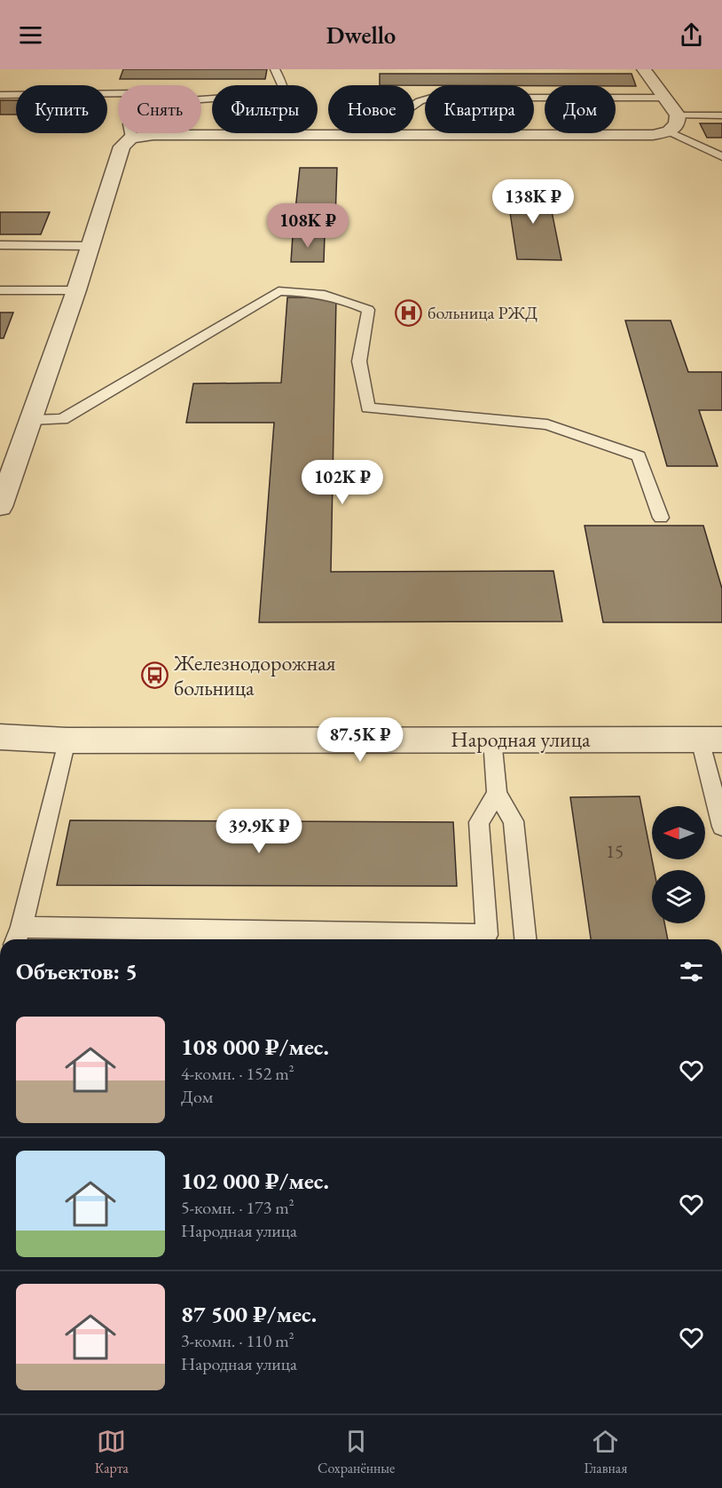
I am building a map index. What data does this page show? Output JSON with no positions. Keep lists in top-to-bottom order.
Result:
{
  "streets": {
    "street": ["Народная улица"]
  },
  "places": {
    "hospital": ["больница РЖД"],
    "bus stop": ["Железнодорожная больница"]
  },
  "house_numbers": ["15"],
  "north": "left",
  "page": {
    "header": "Dwello",
    "chip": [
      "Купить",
      "Снять",
      "Фильтры",
      "Новое",
      "Квартира",
      "Дом"
    ],
    "price": [
      "138K ₽",
      "108K ₽",
      "102K ₽",
      "87.5K ₽",
      "39.9K ₽"
    ],
    "heading": "Объектов: 5",
    "list": [
      {
        "name": "108 000 ₽/мес.",
        "note": "4-комн. · 152 m² · Дом"
      },
      {
        "name": "102 000 ₽/мес.",
        "note": "5-комн. · 173 m² · Народная улица"
      },
      {
        "name": "87 500 ₽/мес.",
        "note": "3-комн. · 110 m² · Народная улица"
      }
    ],
    "tabs": ["Карта", "Сохранённые", "Главная"]
  }
}
